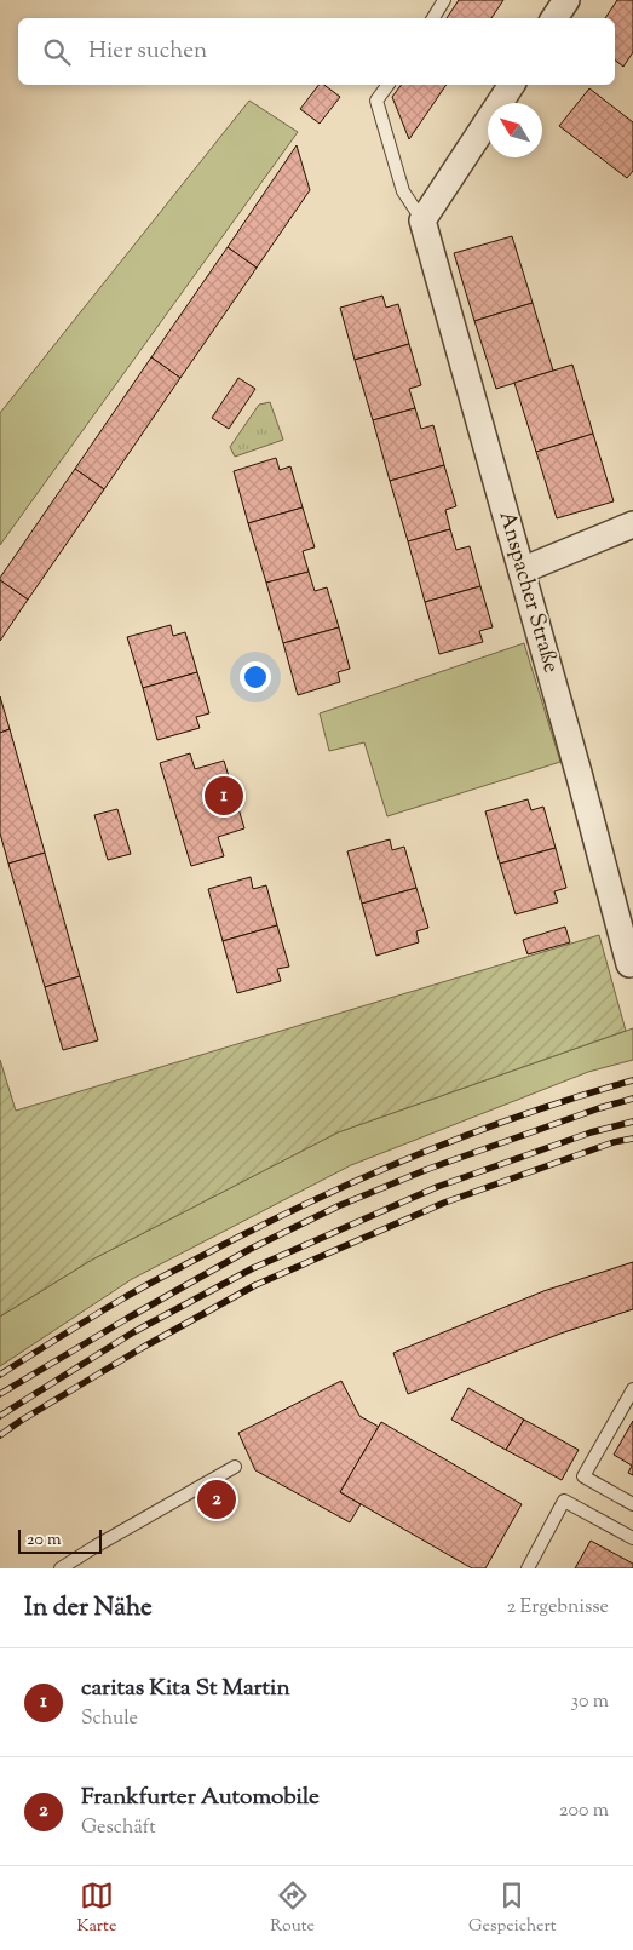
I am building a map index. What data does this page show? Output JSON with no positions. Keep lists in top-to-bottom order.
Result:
{
  "streets": {
    "street": ["Anspacher Straße"]
  },
  "scale_bar": "20 m",
  "north": "top left",
  "page": {
    "search": "Hier suchen",
    "pins": ["1", "2"],
    "scale": "20 m",
    "heading": ["In der Nähe", "2 Ergebnisse"],
    "list": [
      {
        "mark": "1",
        "name": "caritas Kita St Martin",
        "note": "Schule",
        "value": "30 m"
      },
      {
        "mark": "2",
        "name": "Frankfurter Automobile",
        "note": "Geschäft",
        "value": "200 m"
      }
    ],
    "nav": ["Karte", "Route", "Gespeichert"]
  }
}
